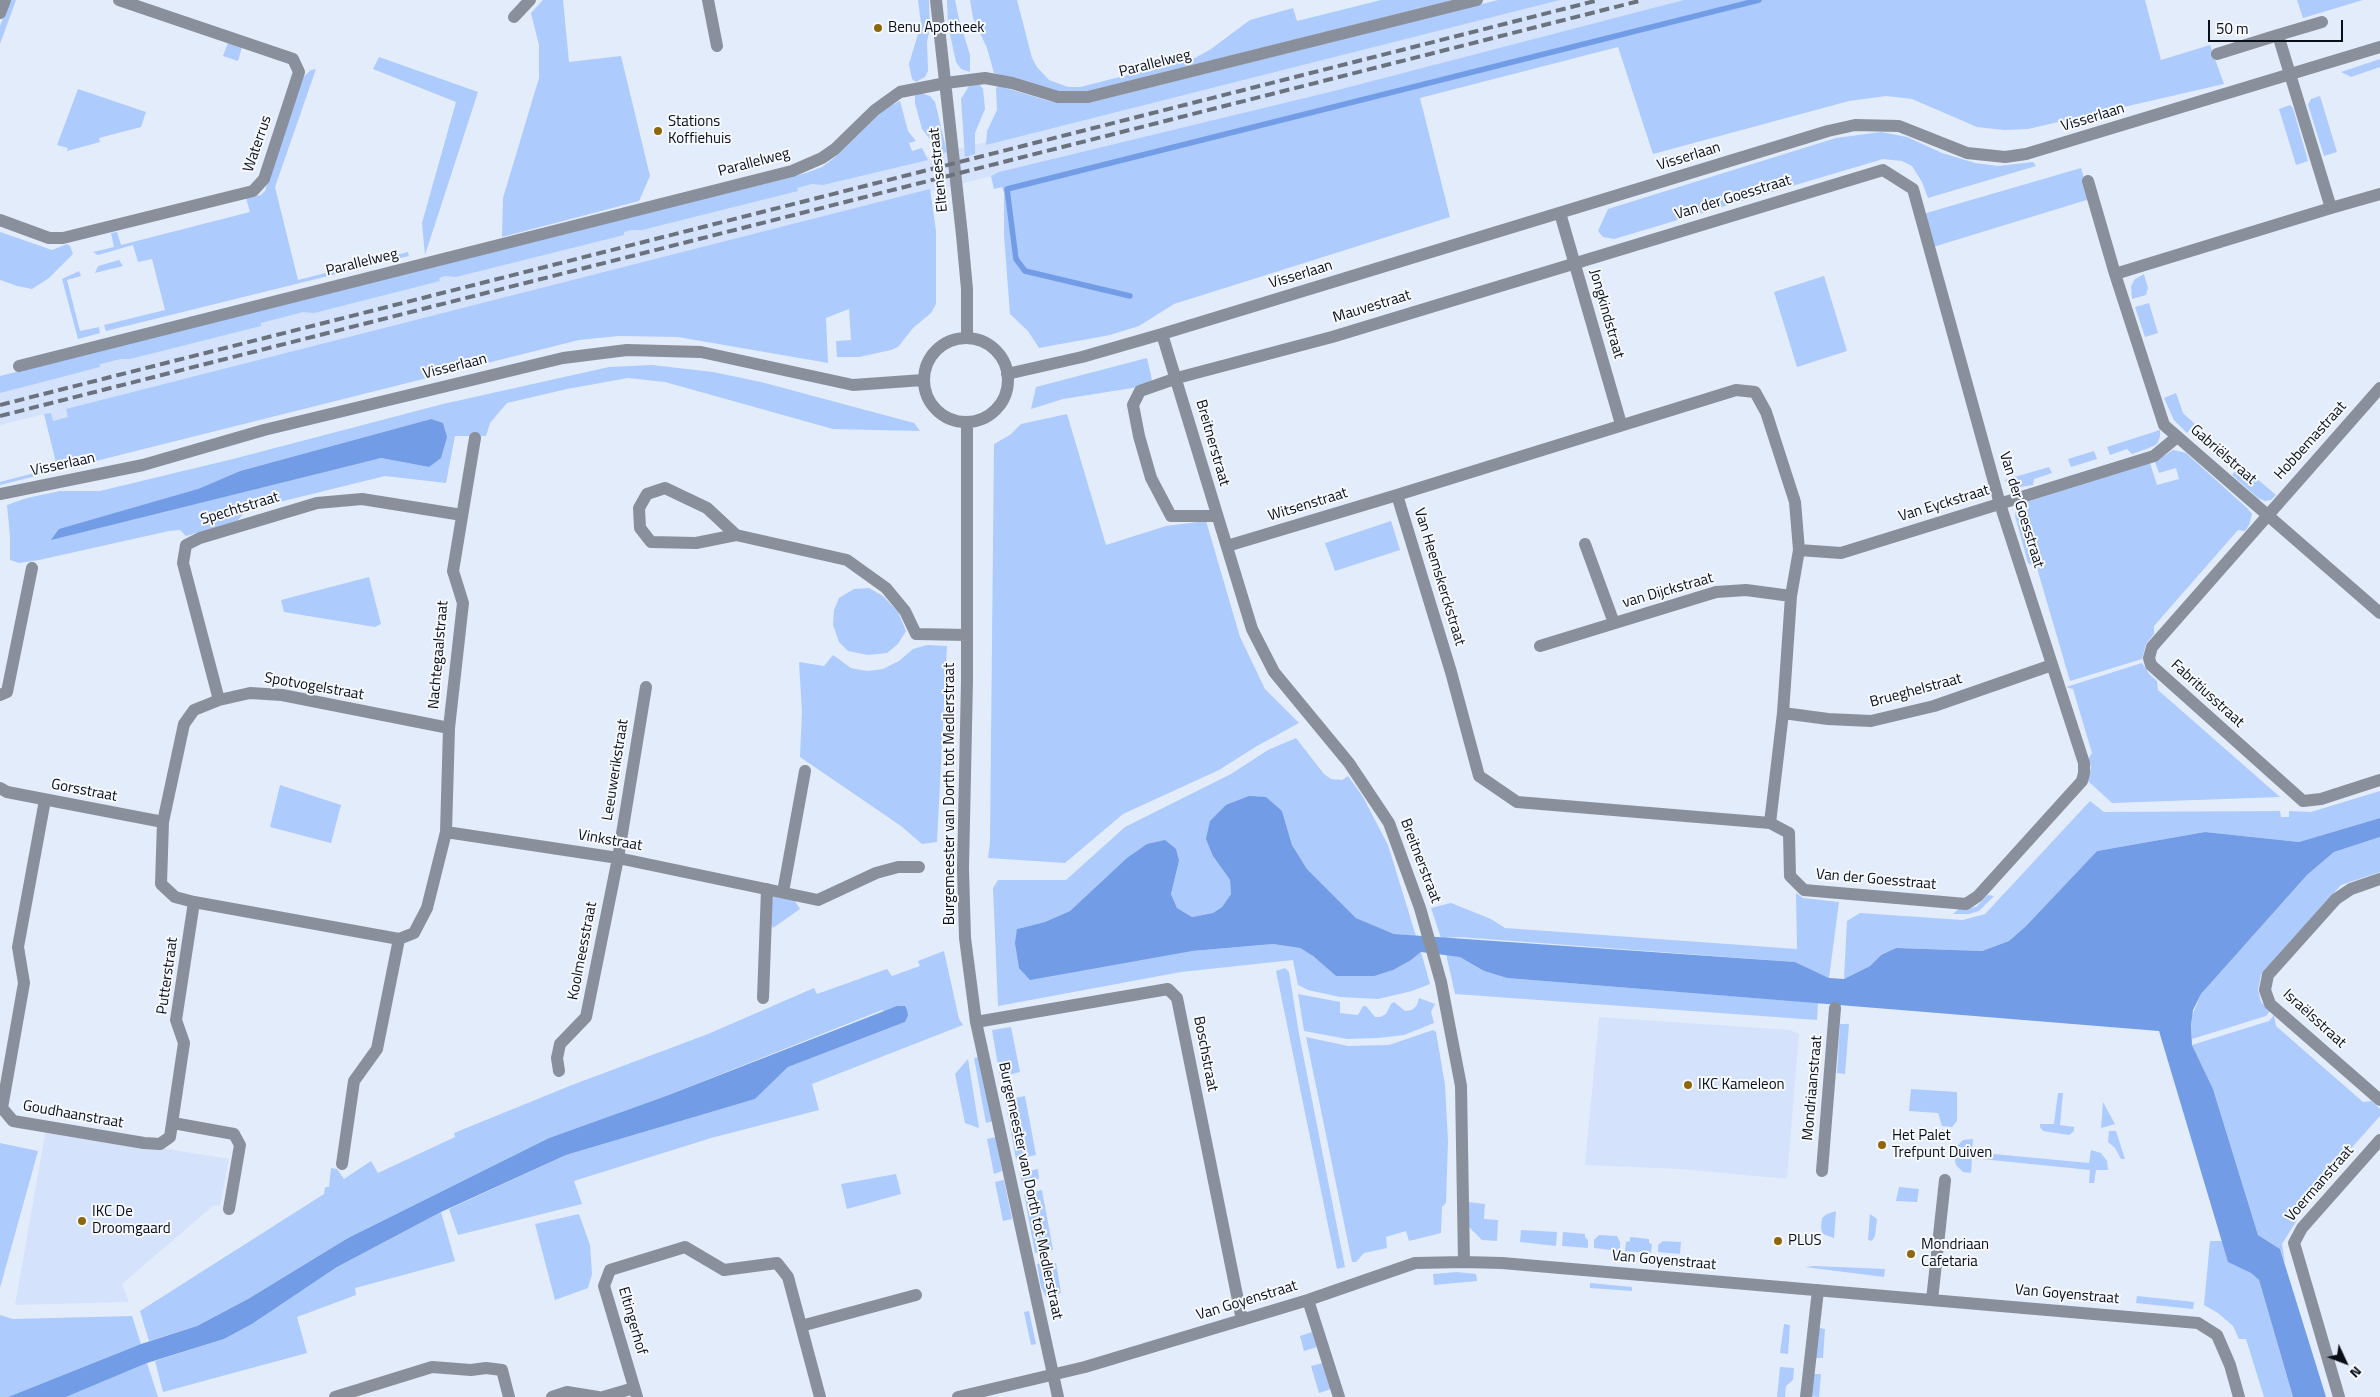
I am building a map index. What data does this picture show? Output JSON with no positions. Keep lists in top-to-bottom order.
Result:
{
  "streets": {
    "street": [
      "Parallelweg",
      "Visserlaan",
      "Waterrus",
      "Eltensestraat",
      "Van der Goesstraat",
      "Mauvestraat",
      "Jongkindstraat",
      "Hobbemastraat",
      "Breitnerstraat",
      "Gabriëlstraat",
      "Van Eyckstraat",
      "Witsenstraat",
      "Spechtstraat",
      "Van Heemskerckstraat",
      "van Dijckstraat",
      "Nachtegaalstraat",
      "Spotvogelstraat",
      "Brueghelstraat",
      "Fabritiusstraat",
      "Leeuwerikstraat",
      "Gorsstraat",
      "Burgemeester van Dorth tot Medlerstraat",
      "Vinkstraat",
      "Koolmeesstraat",
      "Putterstraat",
      "Israëlsstraat",
      "Boschstraat",
      "Mondriaanstraat",
      "Goudhaanstraat",
      "Voermanstraat",
      "Van Goyenstraat",
      "Eltingerhof"
    ]
  },
  "crossings": [
    ["Parallelweg", "Eltensestraat"],
    ["Visserlaan", "Eltensestraat"],
    ["Visserlaan", "Jongkindstraat"],
    ["Visserlaan", "Breitnerstraat"],
    ["Visserlaan", "Burgemeester van Dorth tot Medlerstraat"],
    ["Eltensestraat", "Burgemeester van Dorth tot Medlerstraat"],
    ["Van der Goesstraat", "Mauvestraat"],
    ["Van der Goesstraat", "Jongkindstraat"],
    ["Van der Goesstraat", "Van Eyckstraat"],
    ["Van der Goesstraat", "Van Heemskerckstraat"],
    ["Van der Goesstraat", "Brueghelstraat"],
    ["Mauvestraat", "Jongkindstraat"],
    ["Mauvestraat", "Breitnerstraat"],
    ["Jongkindstraat", "Van Heemskerckstraat"],
    ["Hobbemastraat", "Gabriëlstraat"],
    ["Hobbemastraat", "Fabritiusstraat"],
    ["Breitnerstraat", "Witsenstraat"],
    ["Breitnerstraat", "Van Goyenstraat"],
    ["Gabriëlstraat", "Van Eyckstraat"],
    ["Gabriëlstraat", "Fabritiusstraat"],
    ["Van Eyckstraat", "Van Heemskerckstraat"],
    ["Witsenstraat", "Van Heemskerckstraat"],
    ["Spechtstraat", "Nachtegaalstraat"],
    ["Spechtstraat", "Spotvogelstraat"],
    ["Van Heemskerckstraat", "van Dijckstraat"],
    ["Van Heemskerckstraat", "Brueghelstraat"],
    ["Nachtegaalstraat", "Spotvogelstraat"],
    ["Spotvogelstraat", "Gorsstraat"],
    ["Spotvogelstraat", "Putterstraat"],
    ["Leeuwerikstraat", "Vinkstraat"],
    ["Leeuwerikstraat", "Koolmeesstraat"],
    ["Gorsstraat", "Goudhaanstraat"],
    ["Burgemeester van Dorth tot Medlerstraat", "Boschstraat"],
    ["Burgemeester van Dorth tot Medlerstraat", "Van Goyenstraat"],
    ["Vinkstraat", "Koolmeesstraat"],
    ["Putterstraat", "Goudhaanstraat"],
    ["Boschstraat", "Van Goyenstraat"]
  ],
  "places": [
    "Benu Apotheek",
    "Stations Koffiehuis",
    "IKC Kameleon",
    "Het Palet Trefpunt Duiven",
    "IKC De Droomgaard",
    "PLUS",
    "Mondriaan Cafetaria"
  ],
  "scale_bar": "50 m",
  "north": "bottom right"
}
